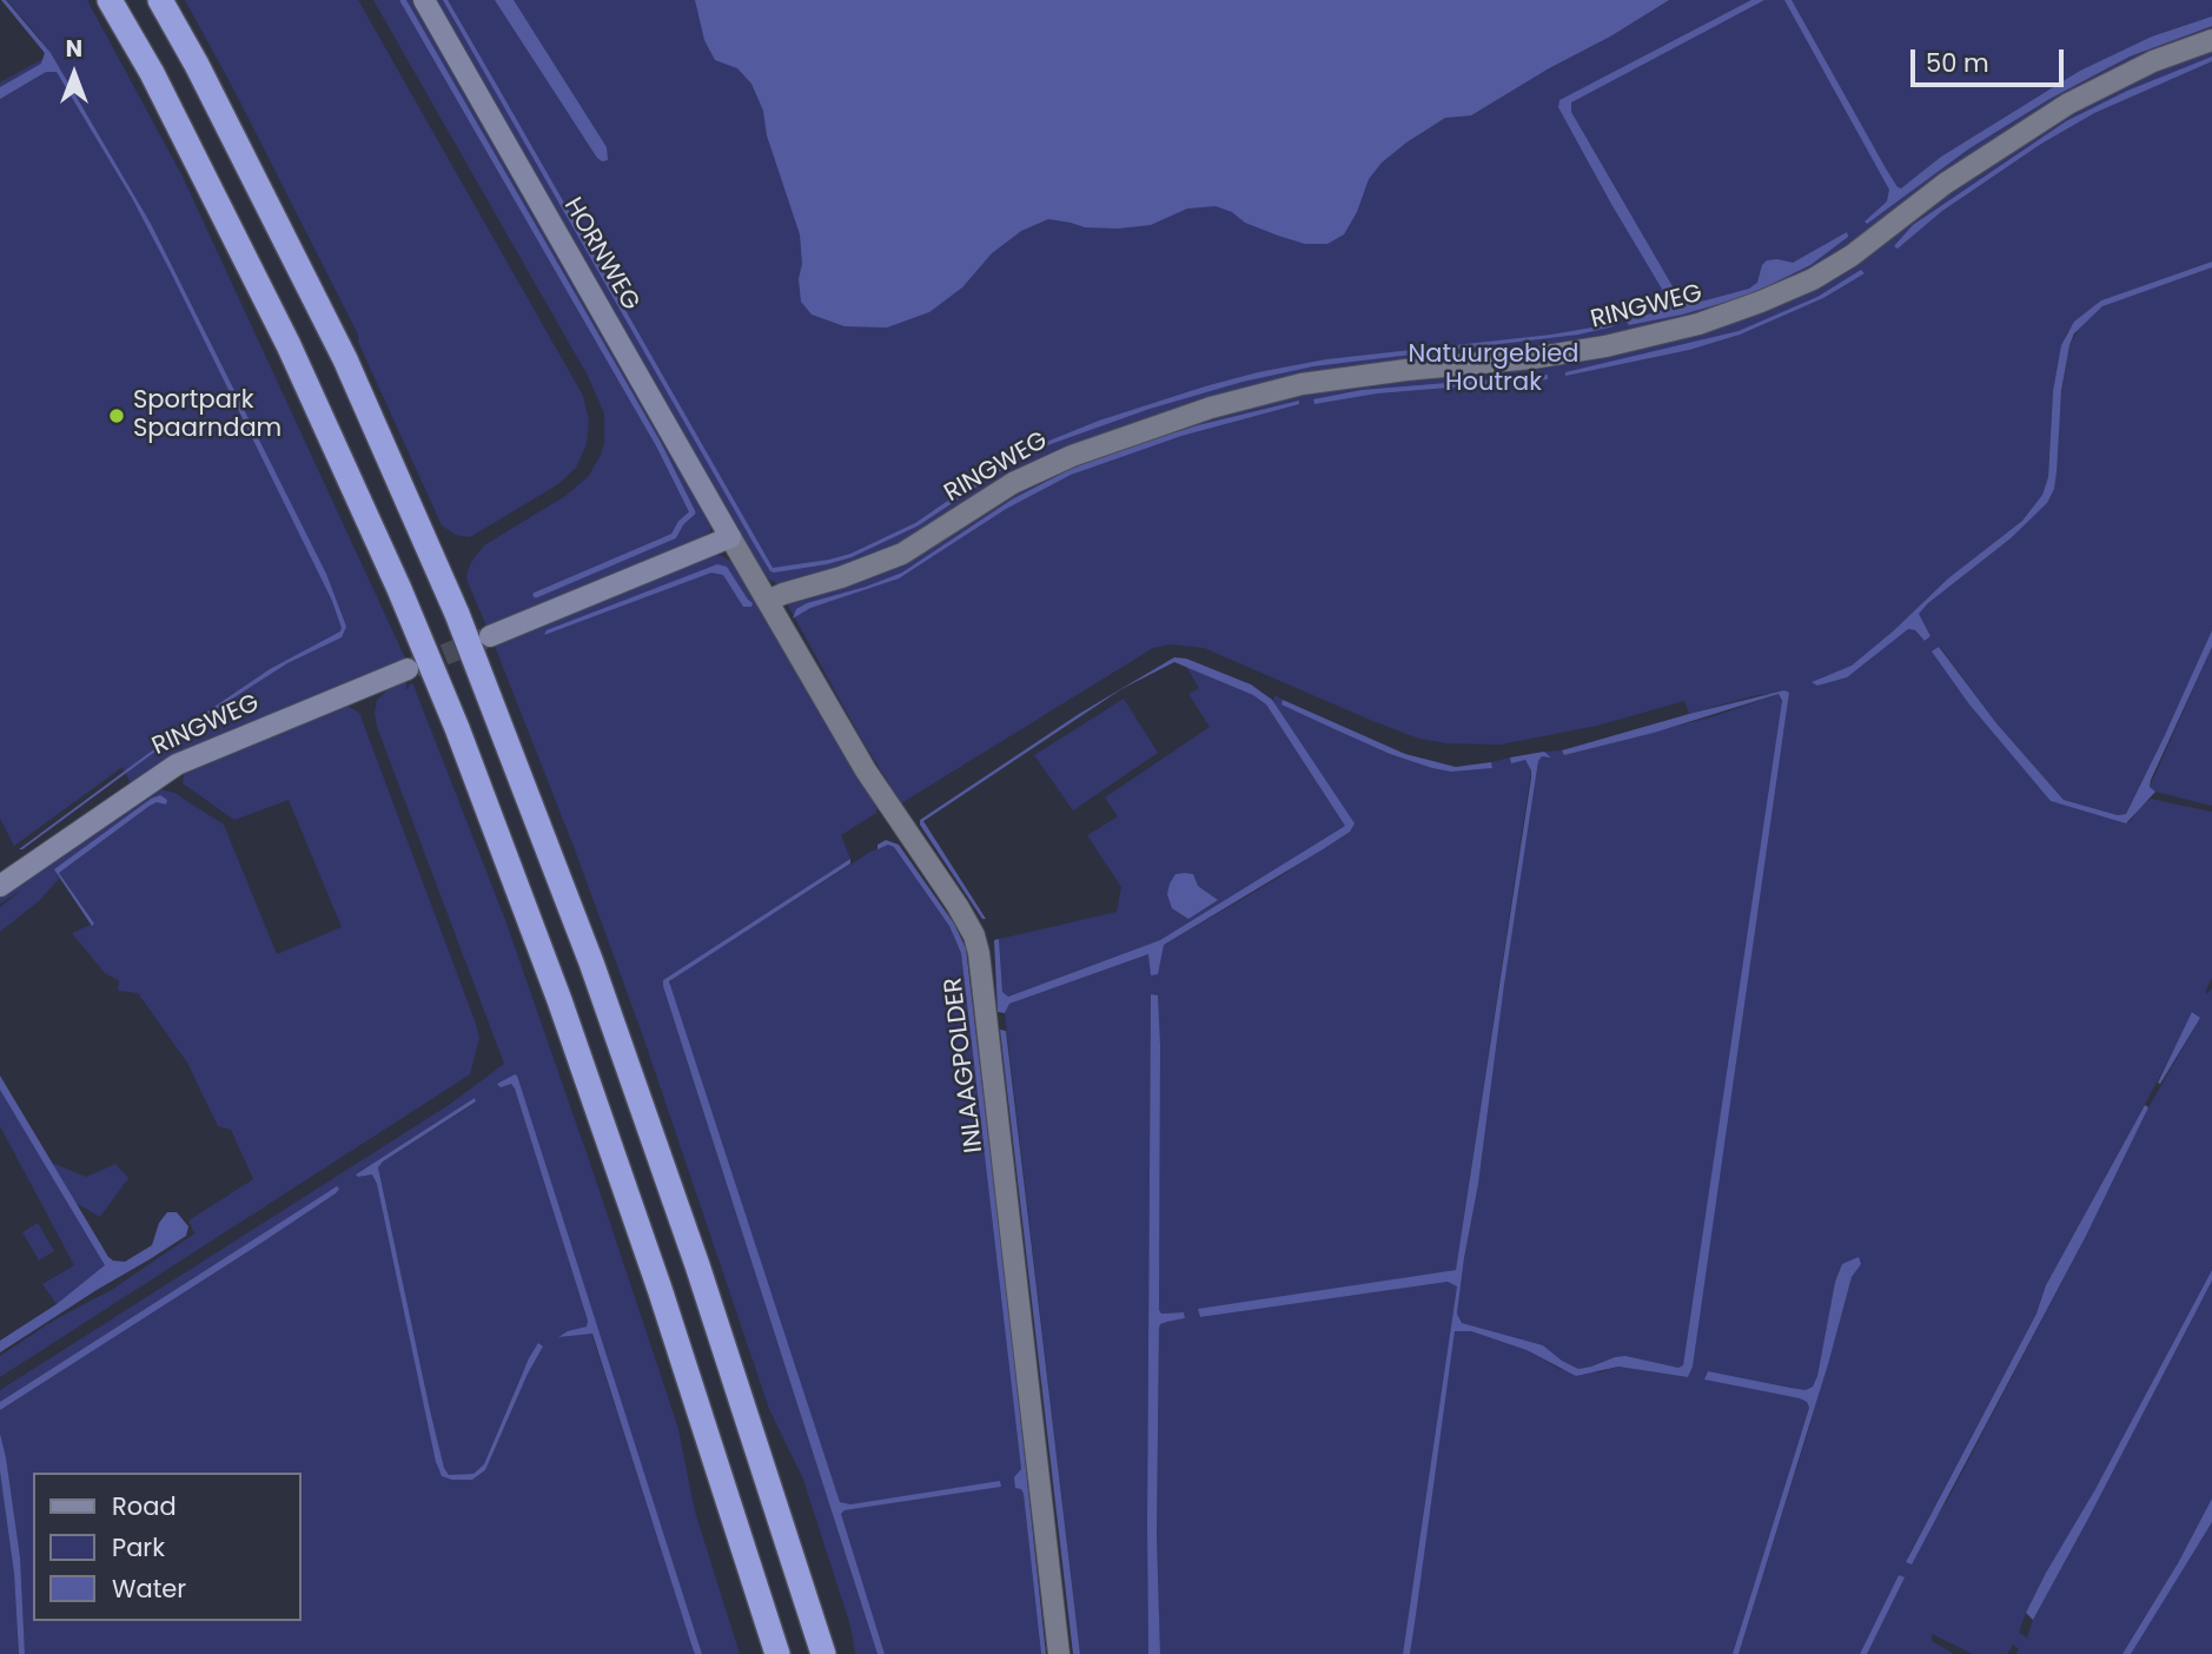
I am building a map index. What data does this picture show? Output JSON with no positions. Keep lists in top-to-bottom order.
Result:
{
  "streets": {
    "street": ["HORNWEG", "RINGWEG", "INLAAGPOLDER"]
  },
  "crossings": [
    ["HORNWEG", "INLAAGPOLDER"],
    ["RINGWEG", "INLAAGPOLDER"]
  ],
  "parks": ["Natuurgebied Houtrak"],
  "places": ["Sportpark Spaarndam"],
  "legend": ["Road", "Park", "Water"],
  "scale_bar": "50 m",
  "north": "top"
}
